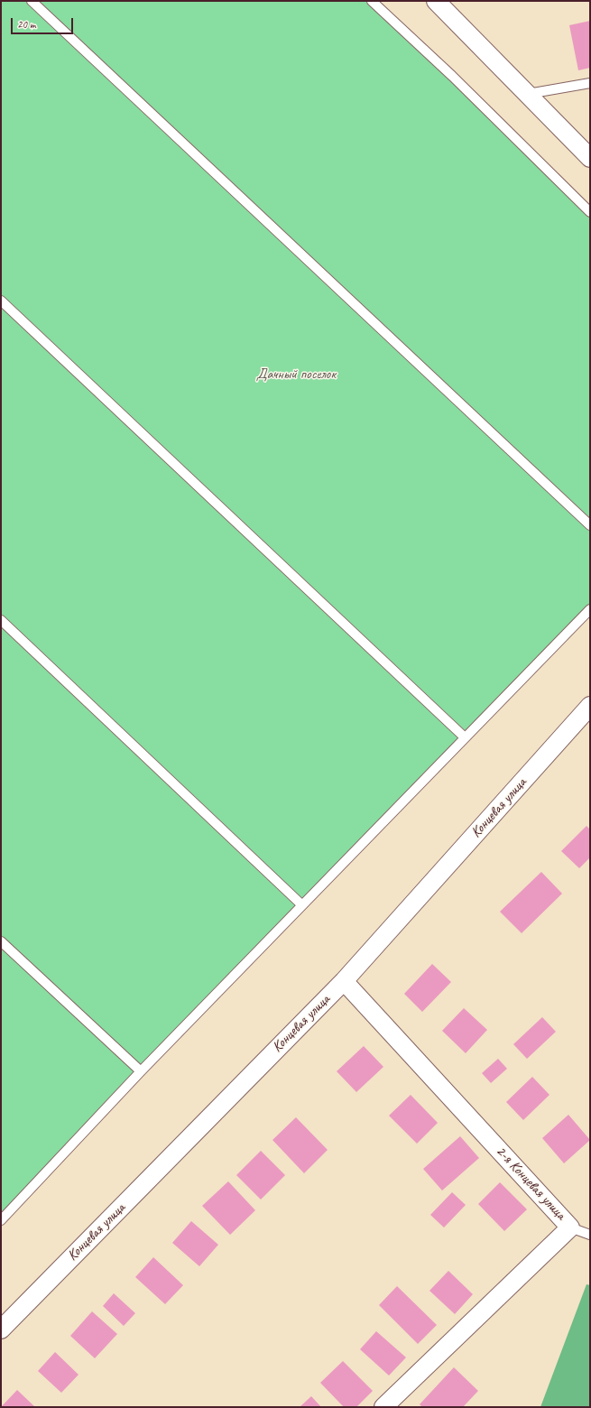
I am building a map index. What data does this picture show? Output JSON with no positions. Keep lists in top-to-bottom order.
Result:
{
  "streets": {
    "street": ["Концевая улица", "2-я Концевая улица"]
  },
  "crossings": [
    ["Концевая улица", "2-я Концевая улица"]
  ],
  "parks": ["Дачный поселок"],
  "scale_bar": "20 m"
}
